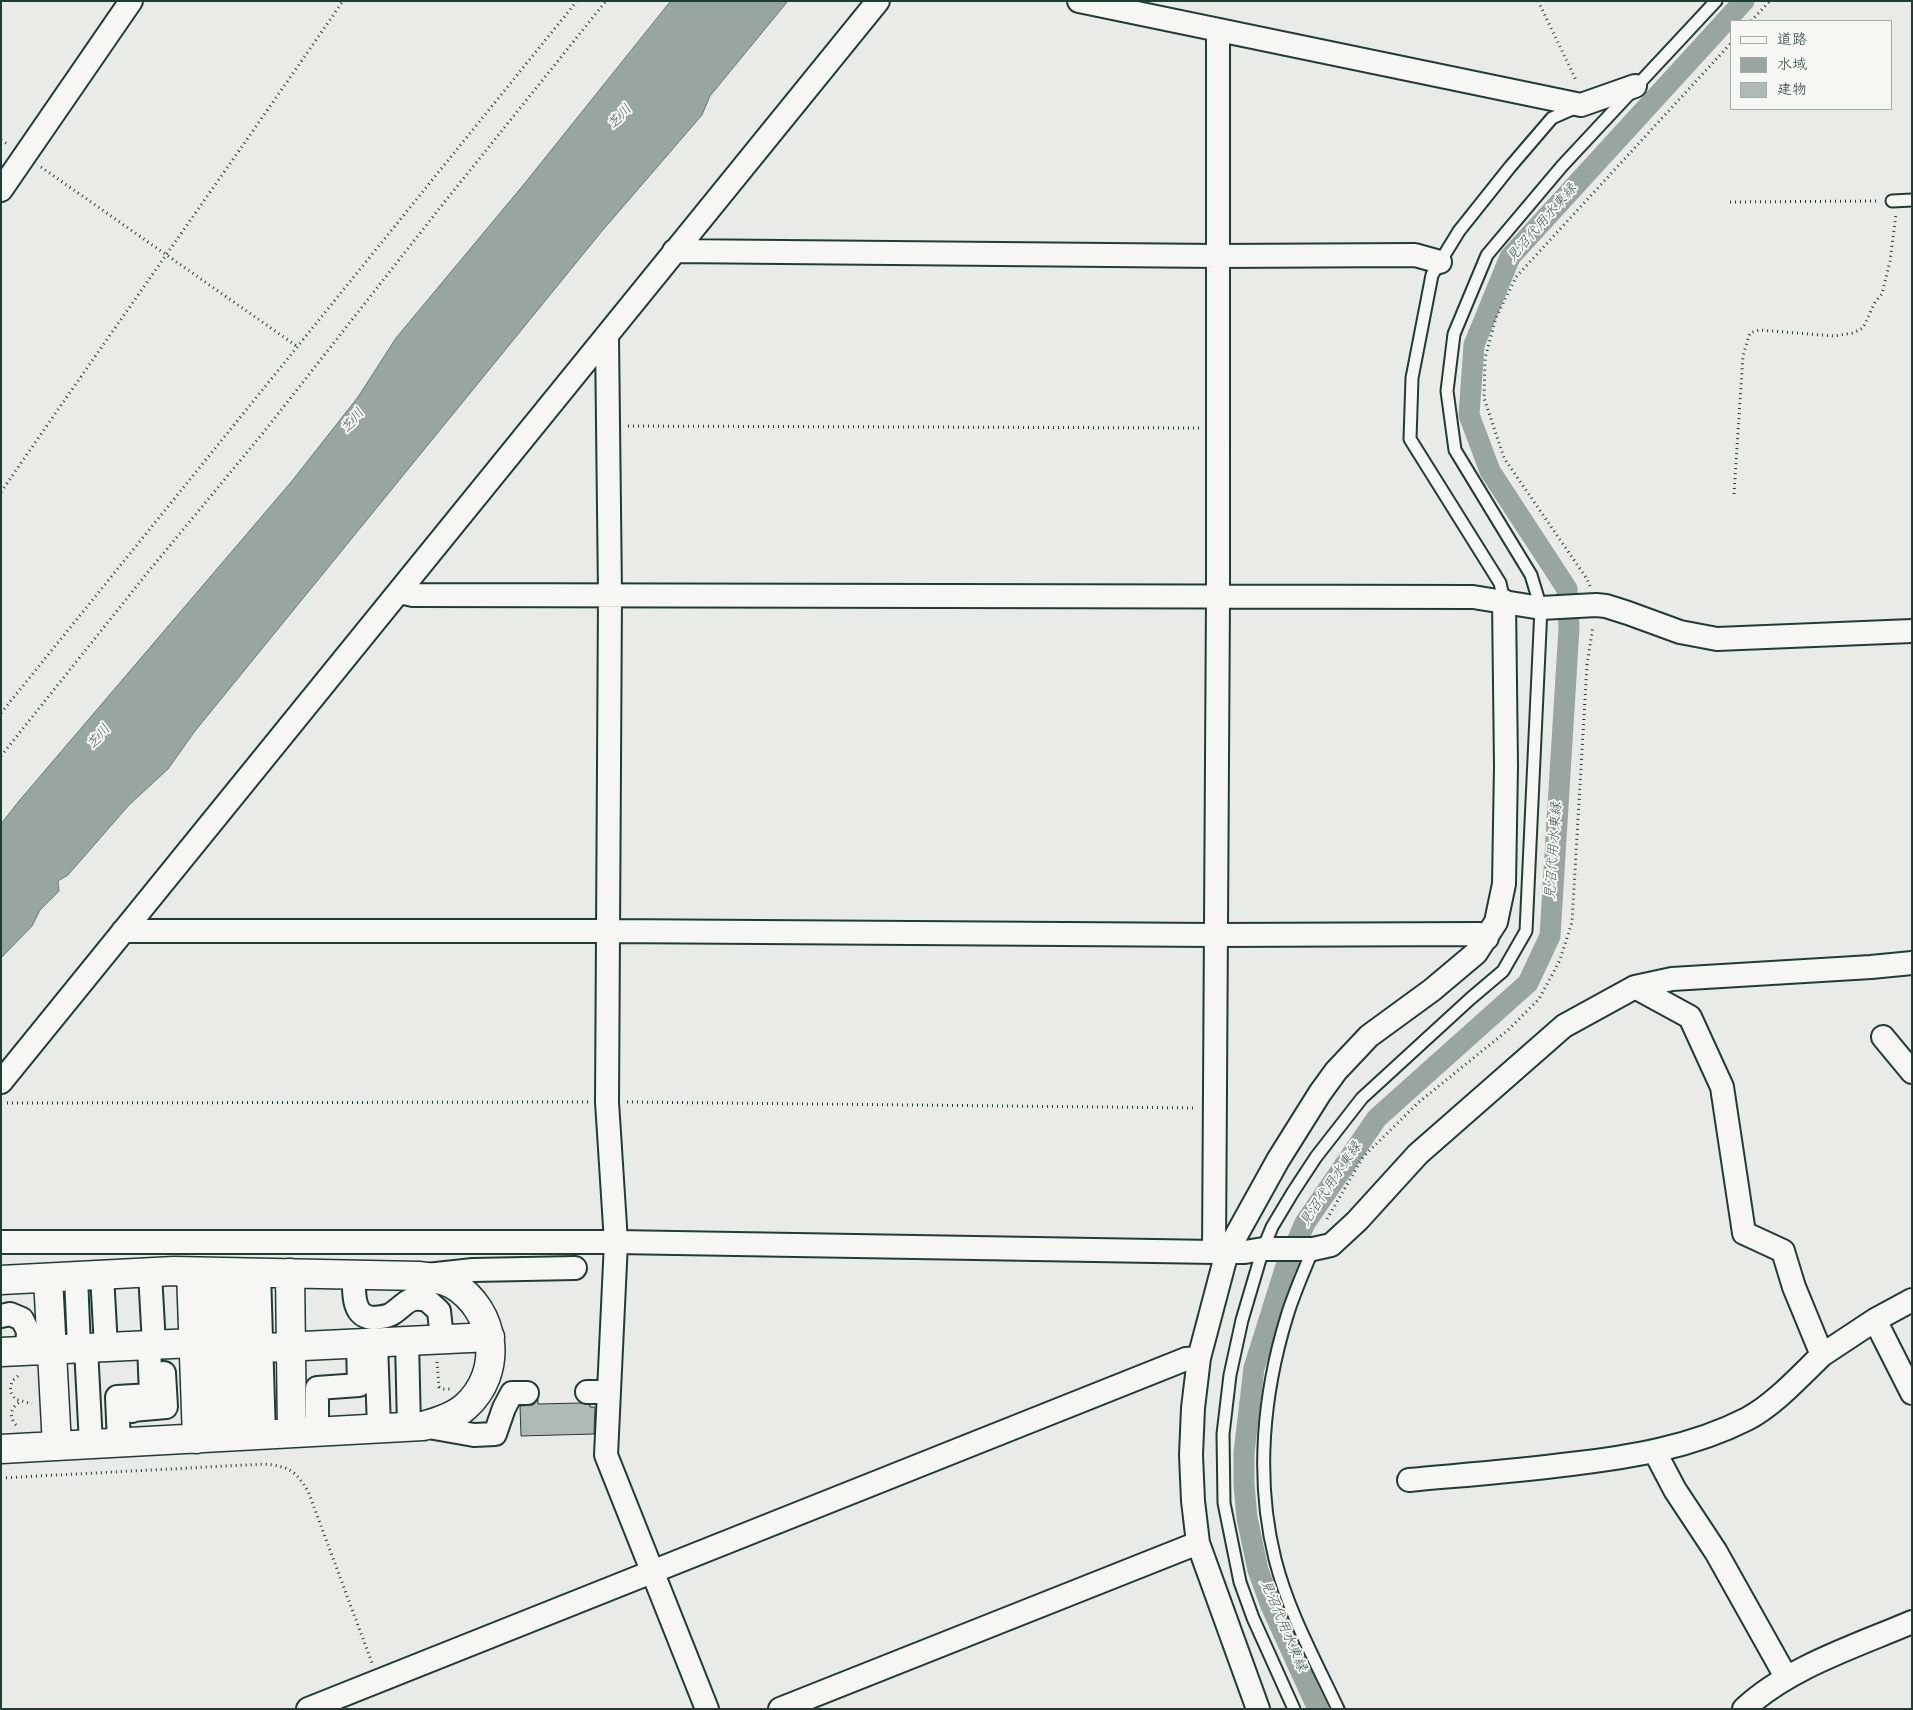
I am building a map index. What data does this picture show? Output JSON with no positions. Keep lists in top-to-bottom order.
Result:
{
  "water": ["芝川", "見沼代用水東縁"],
  "legend": ["道路", "水域", "建物"]
}
